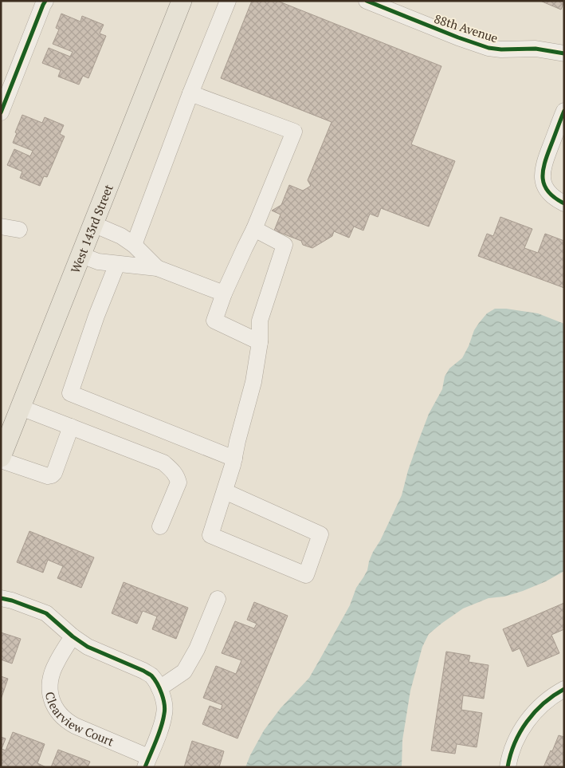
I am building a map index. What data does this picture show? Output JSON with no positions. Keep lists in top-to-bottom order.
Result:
{
  "streets": {
    "main road": ["West 143rd Street"],
    "street": ["88th Avenue", "Clearview Court"]
  }
}
